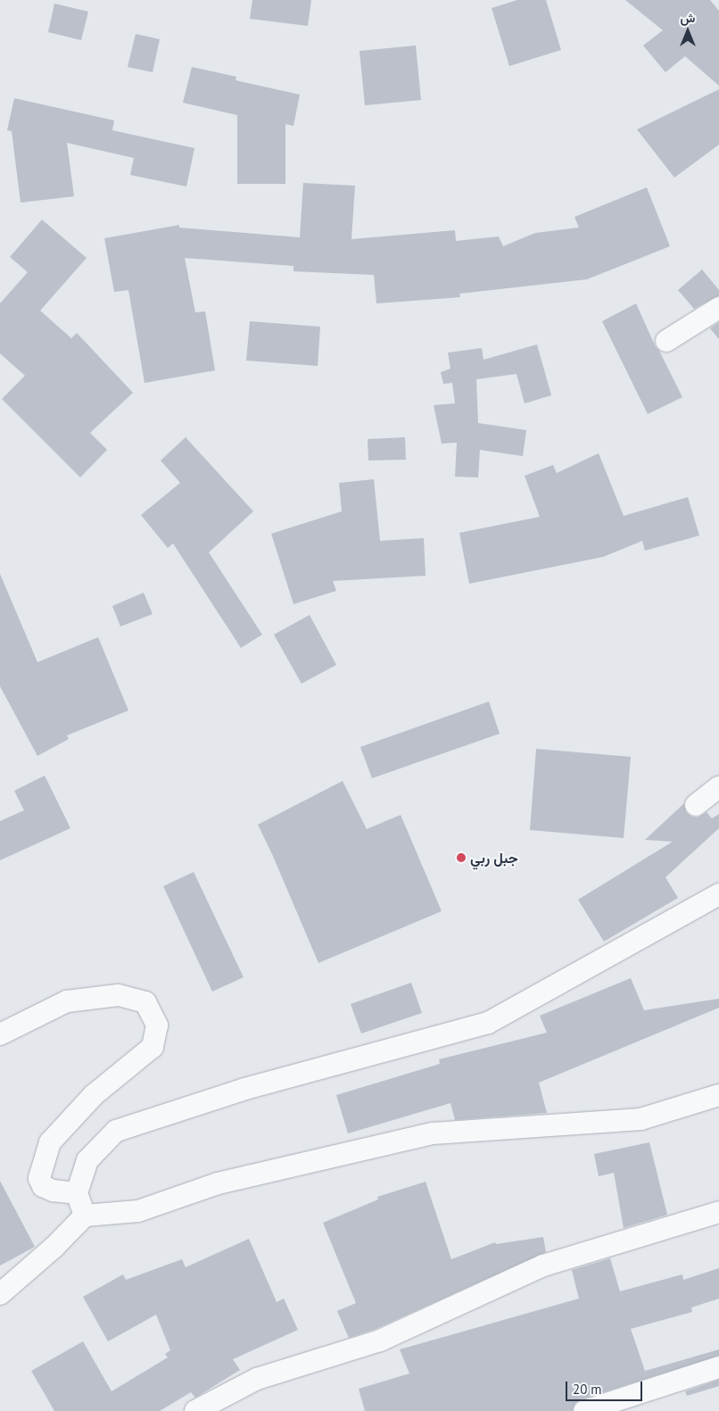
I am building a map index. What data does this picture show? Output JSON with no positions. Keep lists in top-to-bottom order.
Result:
{
  "places": ["جبل ربي"],
  "scale_bar": "20 m",
  "north": "top"
}
